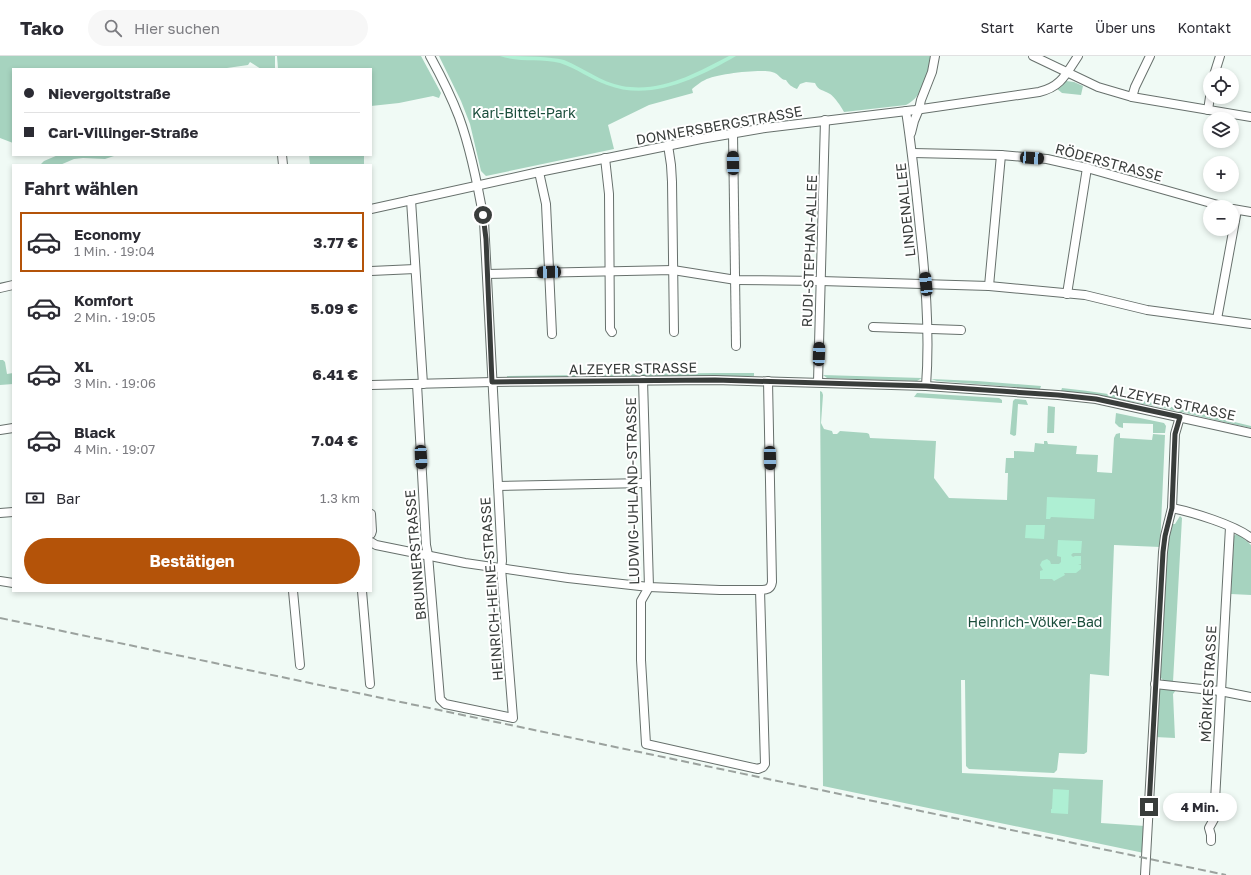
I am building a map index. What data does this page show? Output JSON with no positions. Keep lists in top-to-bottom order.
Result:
{
  "streets": {
    "street": [
      "DONNERSBERGSTRASSE",
      "RÖDERSTRASSE",
      "LINDENALLEE",
      "RUDI-STEPHAN-ALLEE",
      "ALZEYER STRASSE",
      "LUDWIG-UHLAND-STRASSE",
      "BRUNNERSTRASSE",
      "HEINRICH-HEINE-STRASSE",
      "MÖRIKESTRASSE"
    ]
  },
  "crossings": [
    ["DONNERSBERGSTRASSE", "LINDENALLEE"],
    ["DONNERSBERGSTRASSE", "RUDI-STEPHAN-ALLEE"],
    ["DONNERSBERGSTRASSE", "BRUNNERSTRASSE"],
    ["DONNERSBERGSTRASSE", "HEINRICH-HEINE-STRASSE"],
    ["RÖDERSTRASSE", "LINDENALLEE"],
    ["LINDENALLEE", "ALZEYER STRASSE"],
    ["RUDI-STEPHAN-ALLEE", "ALZEYER STRASSE"],
    ["ALZEYER STRASSE", "LUDWIG-UHLAND-STRASSE"],
    ["ALZEYER STRASSE", "BRUNNERSTRASSE"],
    ["ALZEYER STRASSE", "HEINRICH-HEINE-STRASSE"],
    ["BRUNNERSTRASSE", "HEINRICH-HEINE-STRASSE"]
  ],
  "parks": ["Karl-Bittel-Park", "Heinrich-Völker-Bad"],
  "page": {
    "header": "Tako",
    "search": "Hier suchen",
    "nav": [
      "Start",
      "Karte",
      "Über uns",
      "Kontakt"
    ],
    "map_buttons": ["+", "−"],
    "banner": ["Nievergoltstraße", "Carl-Villinger-Straße"],
    "heading": "Fahrt wählen",
    "list": [
      {
        "name": "Economy",
        "note": "1 Min. · 19:04",
        "value": "3.77 €"
      },
      {
        "name": "Komfort",
        "note": "2 Min. · 19:05",
        "value": "5.09 €"
      },
      {
        "name": "XL",
        "note": "3 Min. · 19:06",
        "value": "6.41 €"
      },
      {
        "name": "Black",
        "note": "4 Min. · 19:07",
        "value": "7.04 €"
      }
    ],
    "pay": ["Bar", "1.3 km"],
    "buttons": "Bestätigen",
    "bubble": "4 Min."
  }
}
